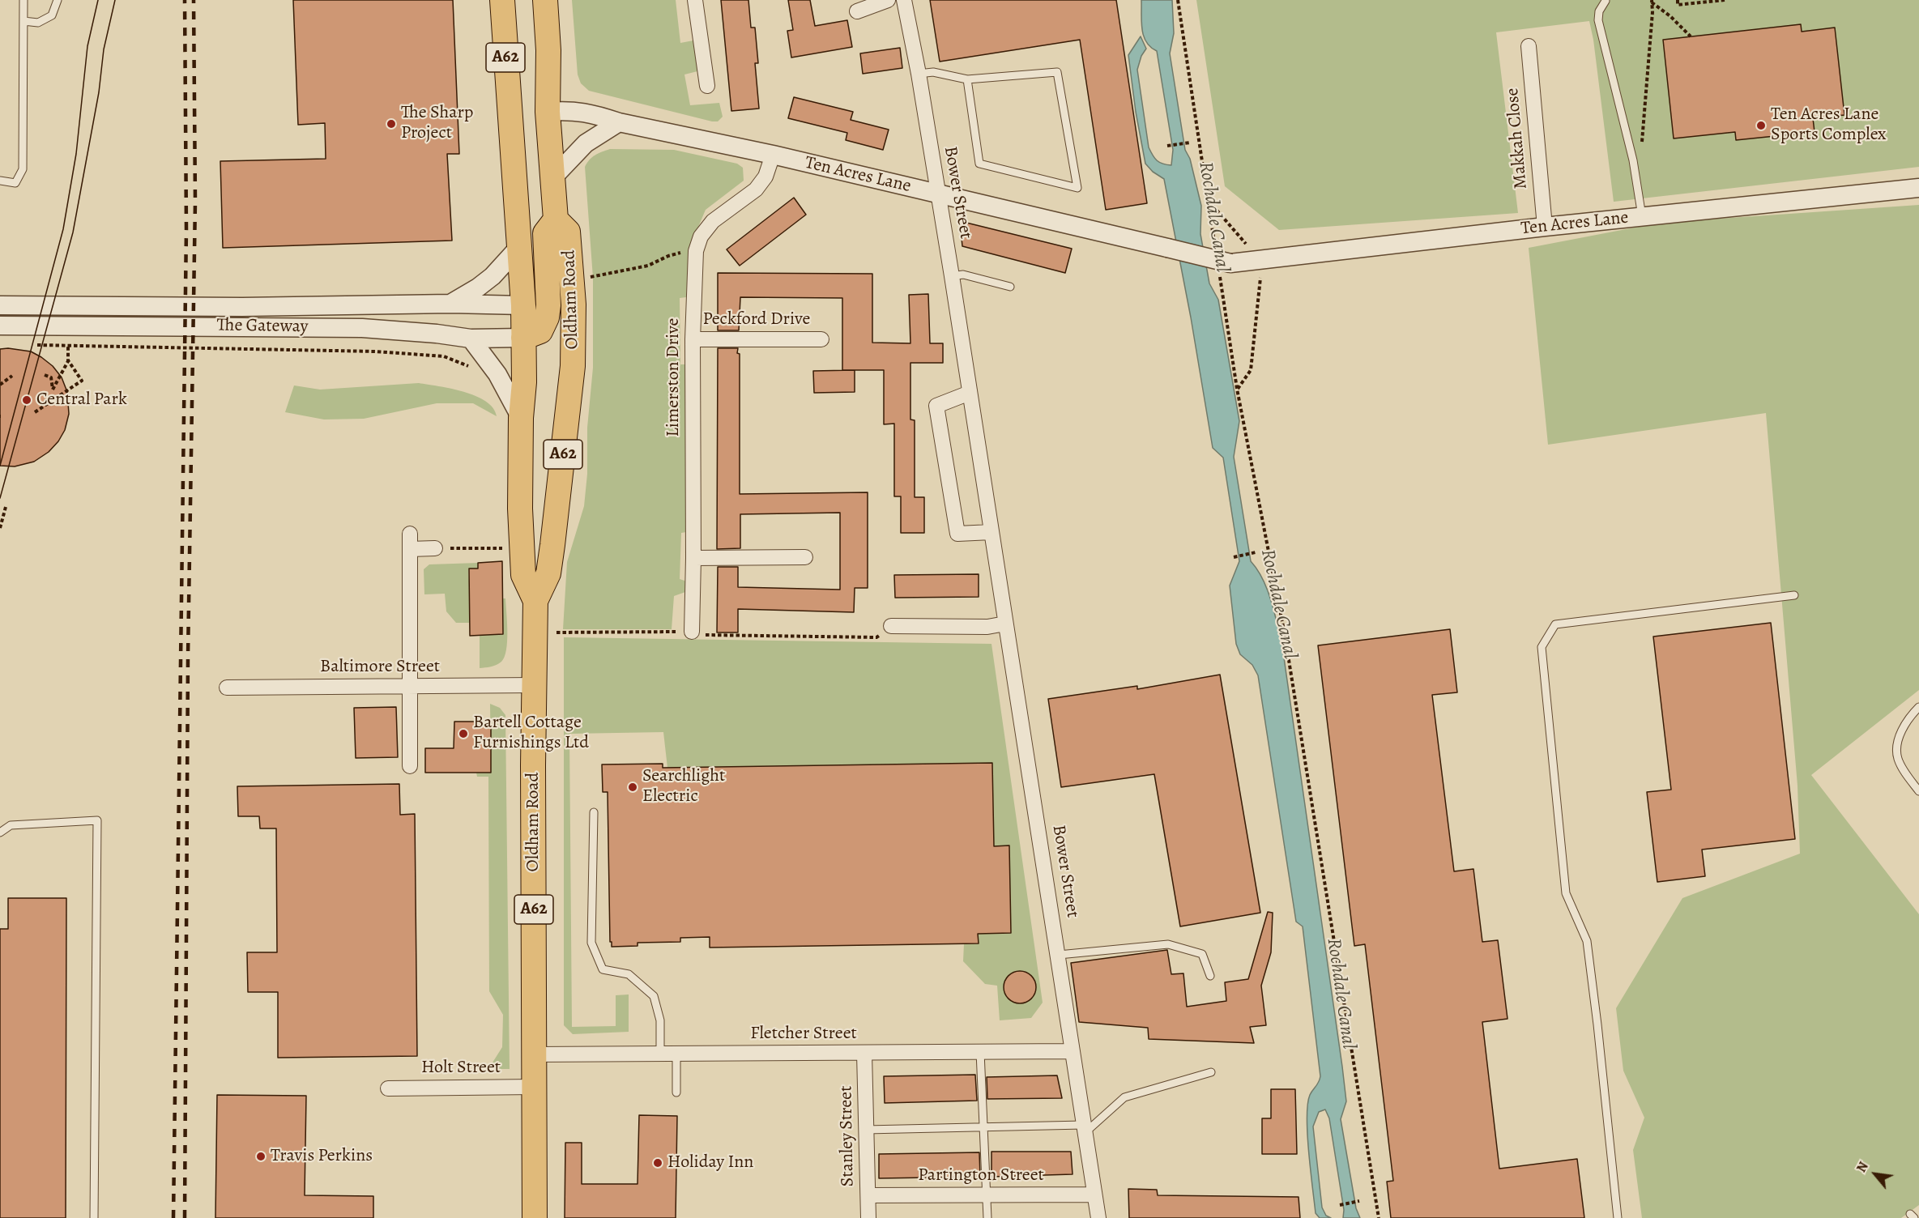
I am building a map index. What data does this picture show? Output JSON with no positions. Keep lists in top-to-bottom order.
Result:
{
  "streets": {
    "highway": ["A62", "Oldham Road"],
    "street": [
      "Makkah Close",
      "Ten Acres Lane",
      "Bower Street",
      "Peckford Drive",
      "The Gateway",
      "Limerston Drive",
      "Baltimore Street",
      "Fletcher Street",
      "Holt Street",
      "Stanley Street",
      "Partington Street"
    ]
  },
  "crossings": [
    ["A62", "Ten Acres Lane"],
    ["A62", "Oldham Road"],
    ["Makkah Close", "Ten Acres Lane"],
    ["Ten Acres Lane", "Bower Street"],
    ["Ten Acres Lane", "Limerston Drive"],
    ["Bower Street", "Fletcher Street"],
    ["Bower Street", "Partington Street"],
    ["Oldham Road", "The Gateway"],
    ["Oldham Road", "Baltimore Street"],
    ["Oldham Road", "Fletcher Street"],
    ["Oldham Road", "Holt Street"],
    ["Peckford Drive", "Limerston Drive"],
    ["Fletcher Street", "Stanley Street"],
    ["Stanley Street", "Partington Street"]
  ],
  "water": ["Rochdale Canal"],
  "places": [
    "The Sharp Project",
    "Ten Acres Lane Sports Complex",
    "Central Park",
    "Bartell Cottage Furnishings Ltd",
    "Searchlight Electric",
    "Travis Perkins",
    "Holiday Inn"
  ],
  "north": "top left"
}
